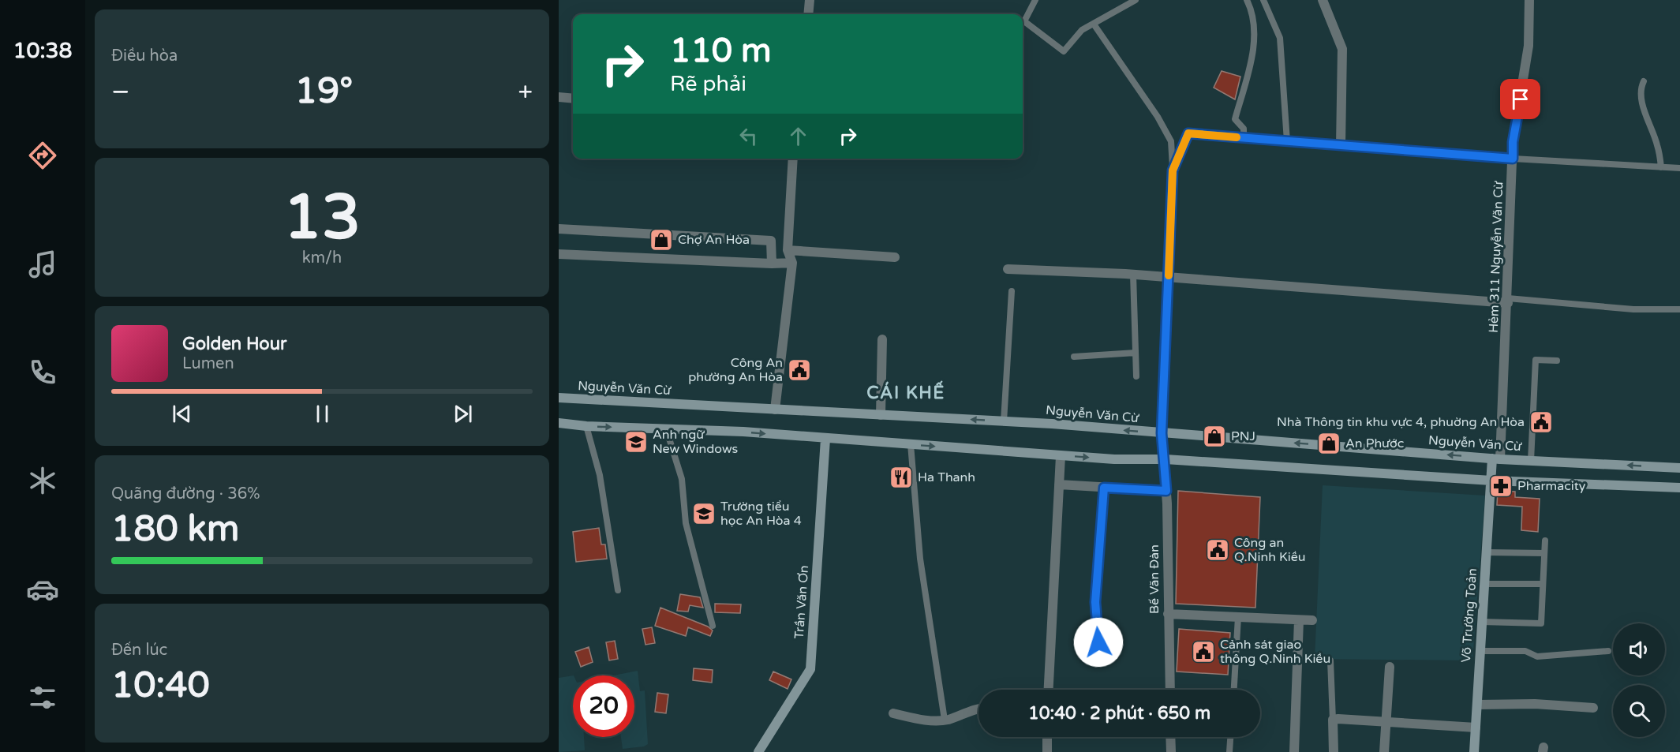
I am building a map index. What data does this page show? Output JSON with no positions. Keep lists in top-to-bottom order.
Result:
{
  "streets": {
    "main road": ["Nguyễn Văn Cừ", "Trần Văn Ơn", "Võ Trường Toản"],
    "street": ["Hẻm 311 Nguyễn Văn Cừ", "Bế Văn Đàn"]
  },
  "crossings": [
    ["Hẻm 311 Nguyễn Văn Cừ", "Nguyễn Văn Cừ"],
    ["Hẻm 311 Nguyễn Văn Cừ", "Võ Trường Toản"],
    ["Nguyễn Văn Cừ", "Bế Văn Đàn"],
    ["Nguyễn Văn Cừ", "Võ Trường Toản"]
  ],
  "districts": ["CÁI KHẾ"],
  "places": {
    "shop": ["Chợ An Hòa", "PNJ", "An Phước"],
    "public building": [
      "Công An phường An Hòa",
      "Nhà Thông tin khu vực 4, phuờng An Hòa",
      "Công an Q.Ninh Kiều",
      "Cảnh sát giao thông Q.Ninh Kiều"
    ],
    "school or university": ["Anh ngữ New Windows", "Trường tiểu học An Hòa 4"],
    "restaurant": ["Ha Thanh"],
    "pharmacy": ["Pharmacity"]
  },
  "page": {
    "tabs": "10:38",
    "tile": [
      "Điều hòa",
      ["13", "km/h"],
      ["Quãng đường · 36%", "180 km"],
      ["Đến lúc", "10:40"]
    ],
    "turn": ["110 m", "Rẽ phải"],
    "heat": ["−", "19°", "+"],
    "song": ["Golden Hour", "Lumen"],
    "limit": "20",
    "trip": "10:40 · 2 phút · 650 m"
  }
}
